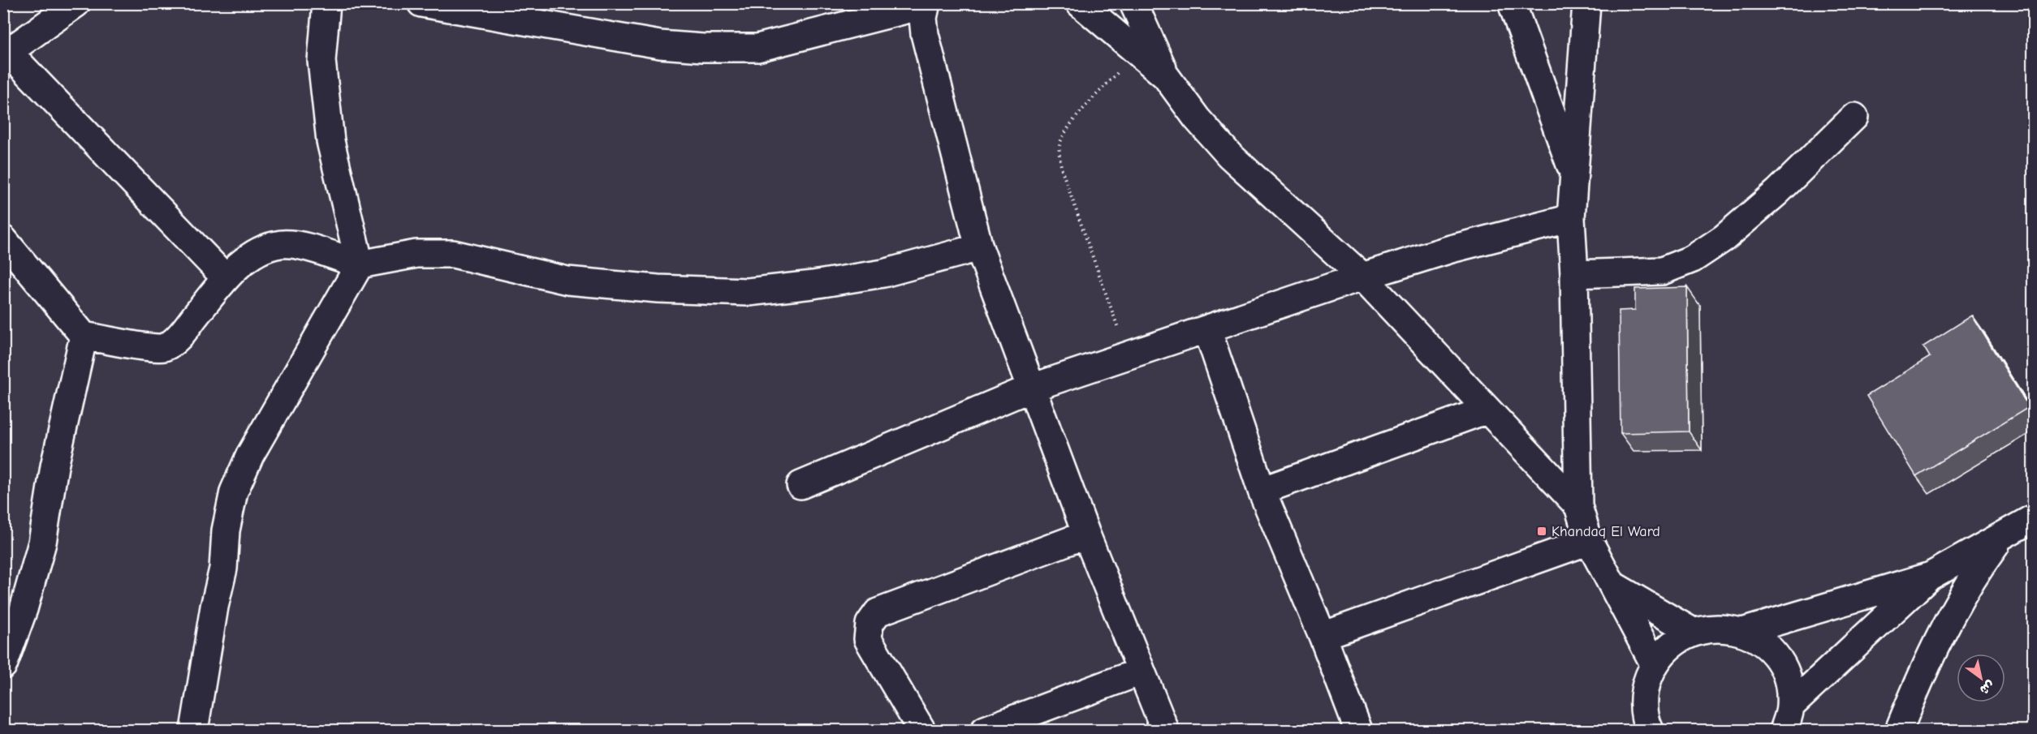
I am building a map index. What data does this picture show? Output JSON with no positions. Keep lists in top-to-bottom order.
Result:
{
  "places": {
    "transit": ["Khandaq El Ward"]
  },
  "north": "bottom right"
}
